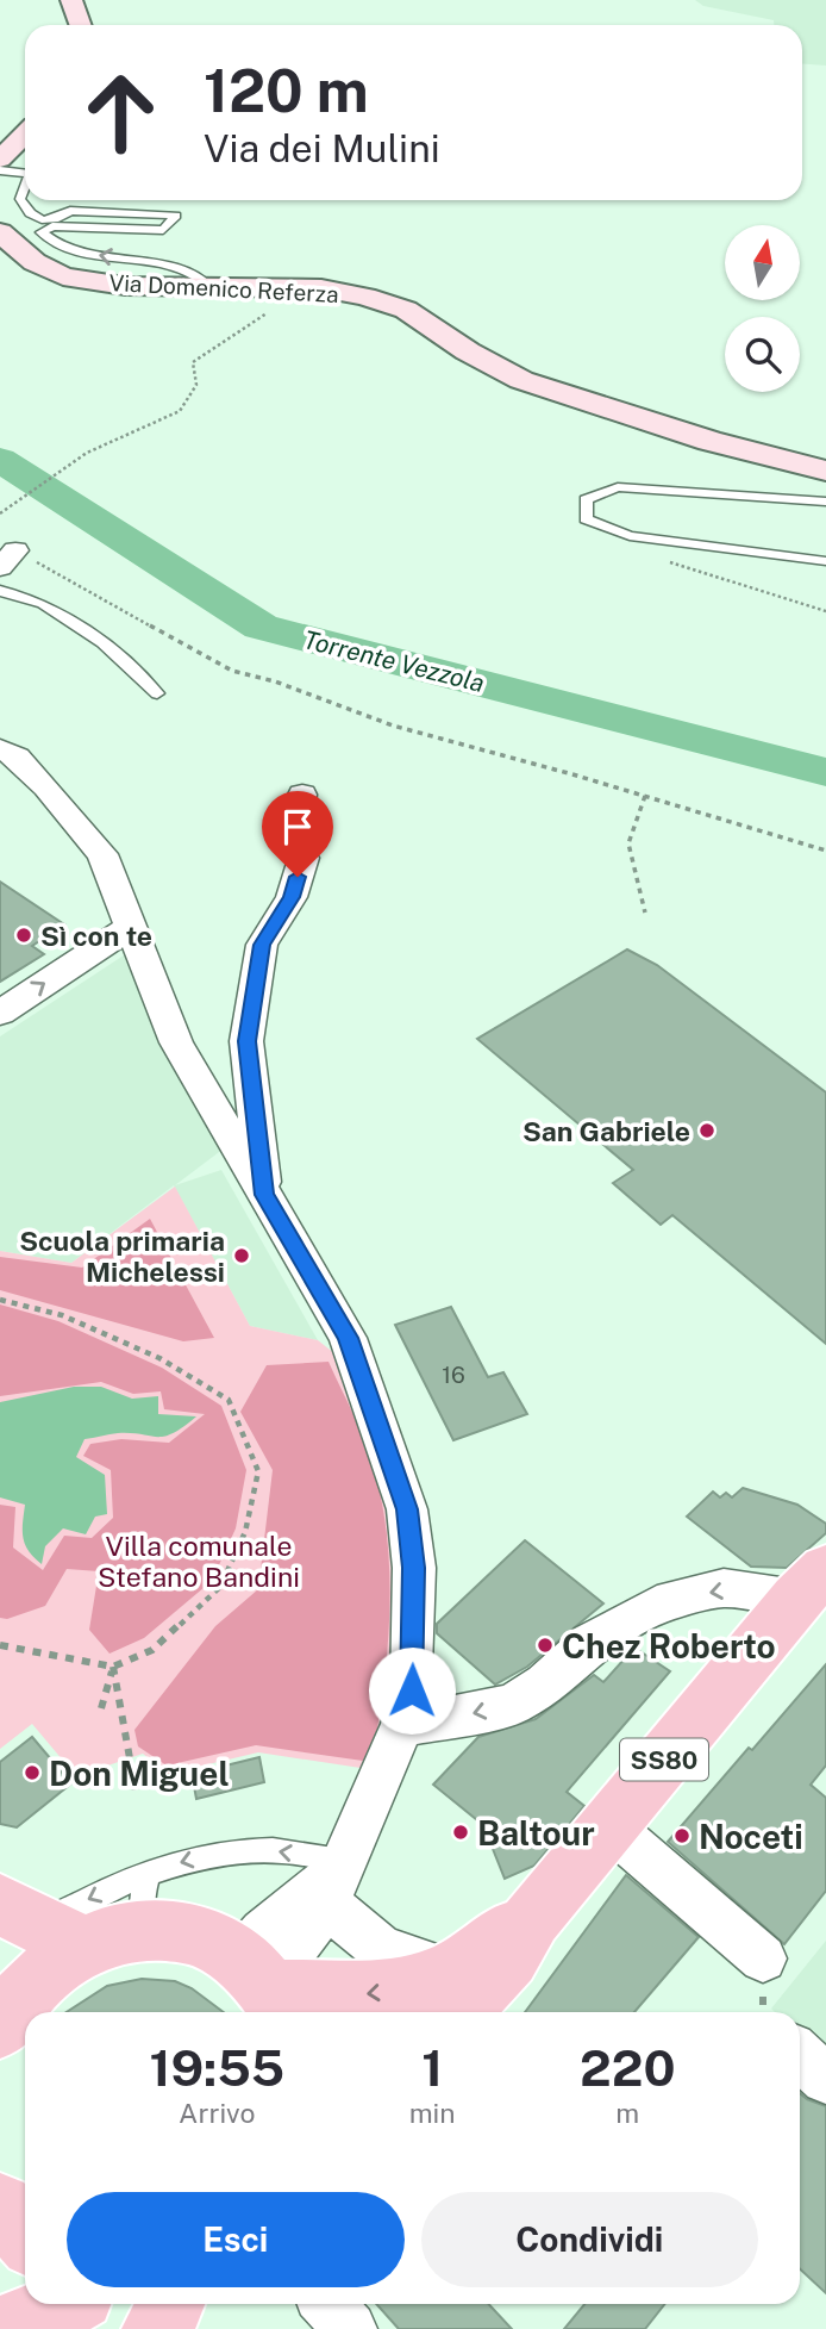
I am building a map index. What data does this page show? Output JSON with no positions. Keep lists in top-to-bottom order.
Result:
{
  "streets": {
    "main road": ["SS80"],
    "street": ["Via Domenico Referza"]
  },
  "water": ["Torrente Vezzola"],
  "parks": ["Villa comunale Stefano Bandini"],
  "places": [
    "Sì con te",
    "San Gabriele",
    "Scuola primaria Michelessi",
    "Chez Roberto",
    "Don Miguel",
    "Baltour",
    "Noceti"
  ],
  "house_numbers": ["16"],
  "north": "top",
  "page": {
    "turn": ["120 m", "Via dei Mulini"],
    "eta": [
      "19:55",
      "Arrivo",
      "1",
      "min",
      "220",
      "m"
    ],
    "buttons": ["Esci", "Condividi"]
  }
}
